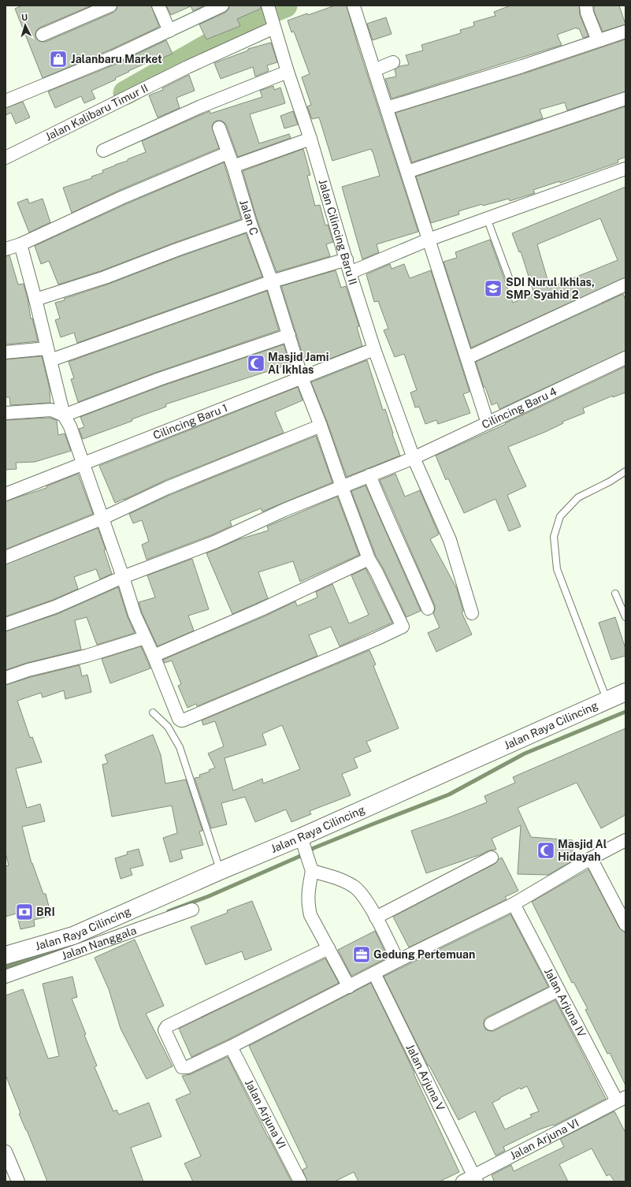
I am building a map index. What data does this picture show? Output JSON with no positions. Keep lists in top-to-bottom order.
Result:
{
  "streets": {
    "street": [
      "Jalan Kalibaru Timur II",
      "Jalan C",
      "Jalan Cilincing Baru II",
      "Cilincing Baru 4",
      "Cilincing Baru 1",
      "Jalan Raya Cilincing",
      "Jalan Nanggala",
      "Jalan Arjuna IV",
      "Jalan Arjuna V",
      "Jalan Arjuna VI"
    ]
  },
  "crossings": [
    ["Jalan Kalibaru Timur II", "Jalan Cilincing Baru II"],
    ["Jalan C", "Cilincing Baru 4"],
    ["Jalan C", "Cilincing Baru 1"],
    ["Jalan Cilincing Baru II", "Cilincing Baru 4"],
    ["Jalan Cilincing Baru II", "Cilincing Baru 1"],
    ["Jalan Arjuna IV", "Jalan Arjuna VI"],
    ["Jalan Arjuna V", "Jalan Arjuna VI"]
  ],
  "places": {
    "shop": ["Jalanbaru Market"],
    "school or university": ["SDI Nurul Ikhlas, SMP Syahid 2"],
    "mosque": ["Masjid Jami Al Ikhlas", "Masjid Al Hidayah"],
    "bank": ["BRI"],
    "office": ["Gedung Pertemuan"]
  },
  "north": "top"
}
